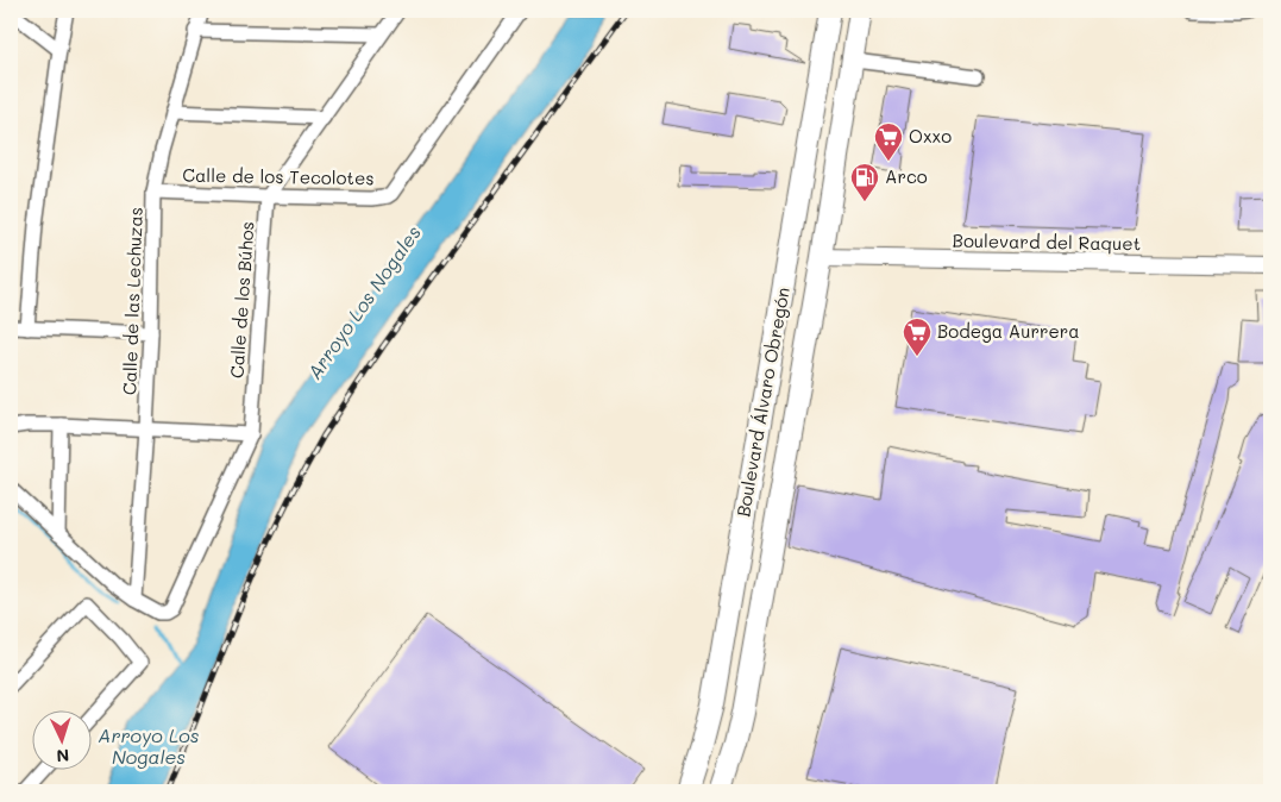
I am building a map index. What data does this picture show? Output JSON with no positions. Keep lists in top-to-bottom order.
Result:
{
  "streets": {
    "highway": ["Boulevard Álvaro Obregón"],
    "street": [
      "Calle de los Tecolotes",
      "Boulevard del Raquet",
      "Calle de los Búhos",
      "Calle de las Lechuzas"
    ]
  },
  "crossings": [
    ["Calle de los Tecolotes", "Calle de los Búhos"],
    ["Calle de los Tecolotes", "Calle de las Lechuzas"],
    ["Boulevard del Raquet", "Boulevard Álvaro Obregón"],
    ["Calle de los Búhos", "Calle de las Lechuzas"]
  ],
  "water": ["Arroyo Los Nogales"],
  "places": {
    "supermarket": ["Oxxo", "Bodega Aurrera"],
    "fuel station": ["Arco"]
  },
  "north": "bottom"
}
